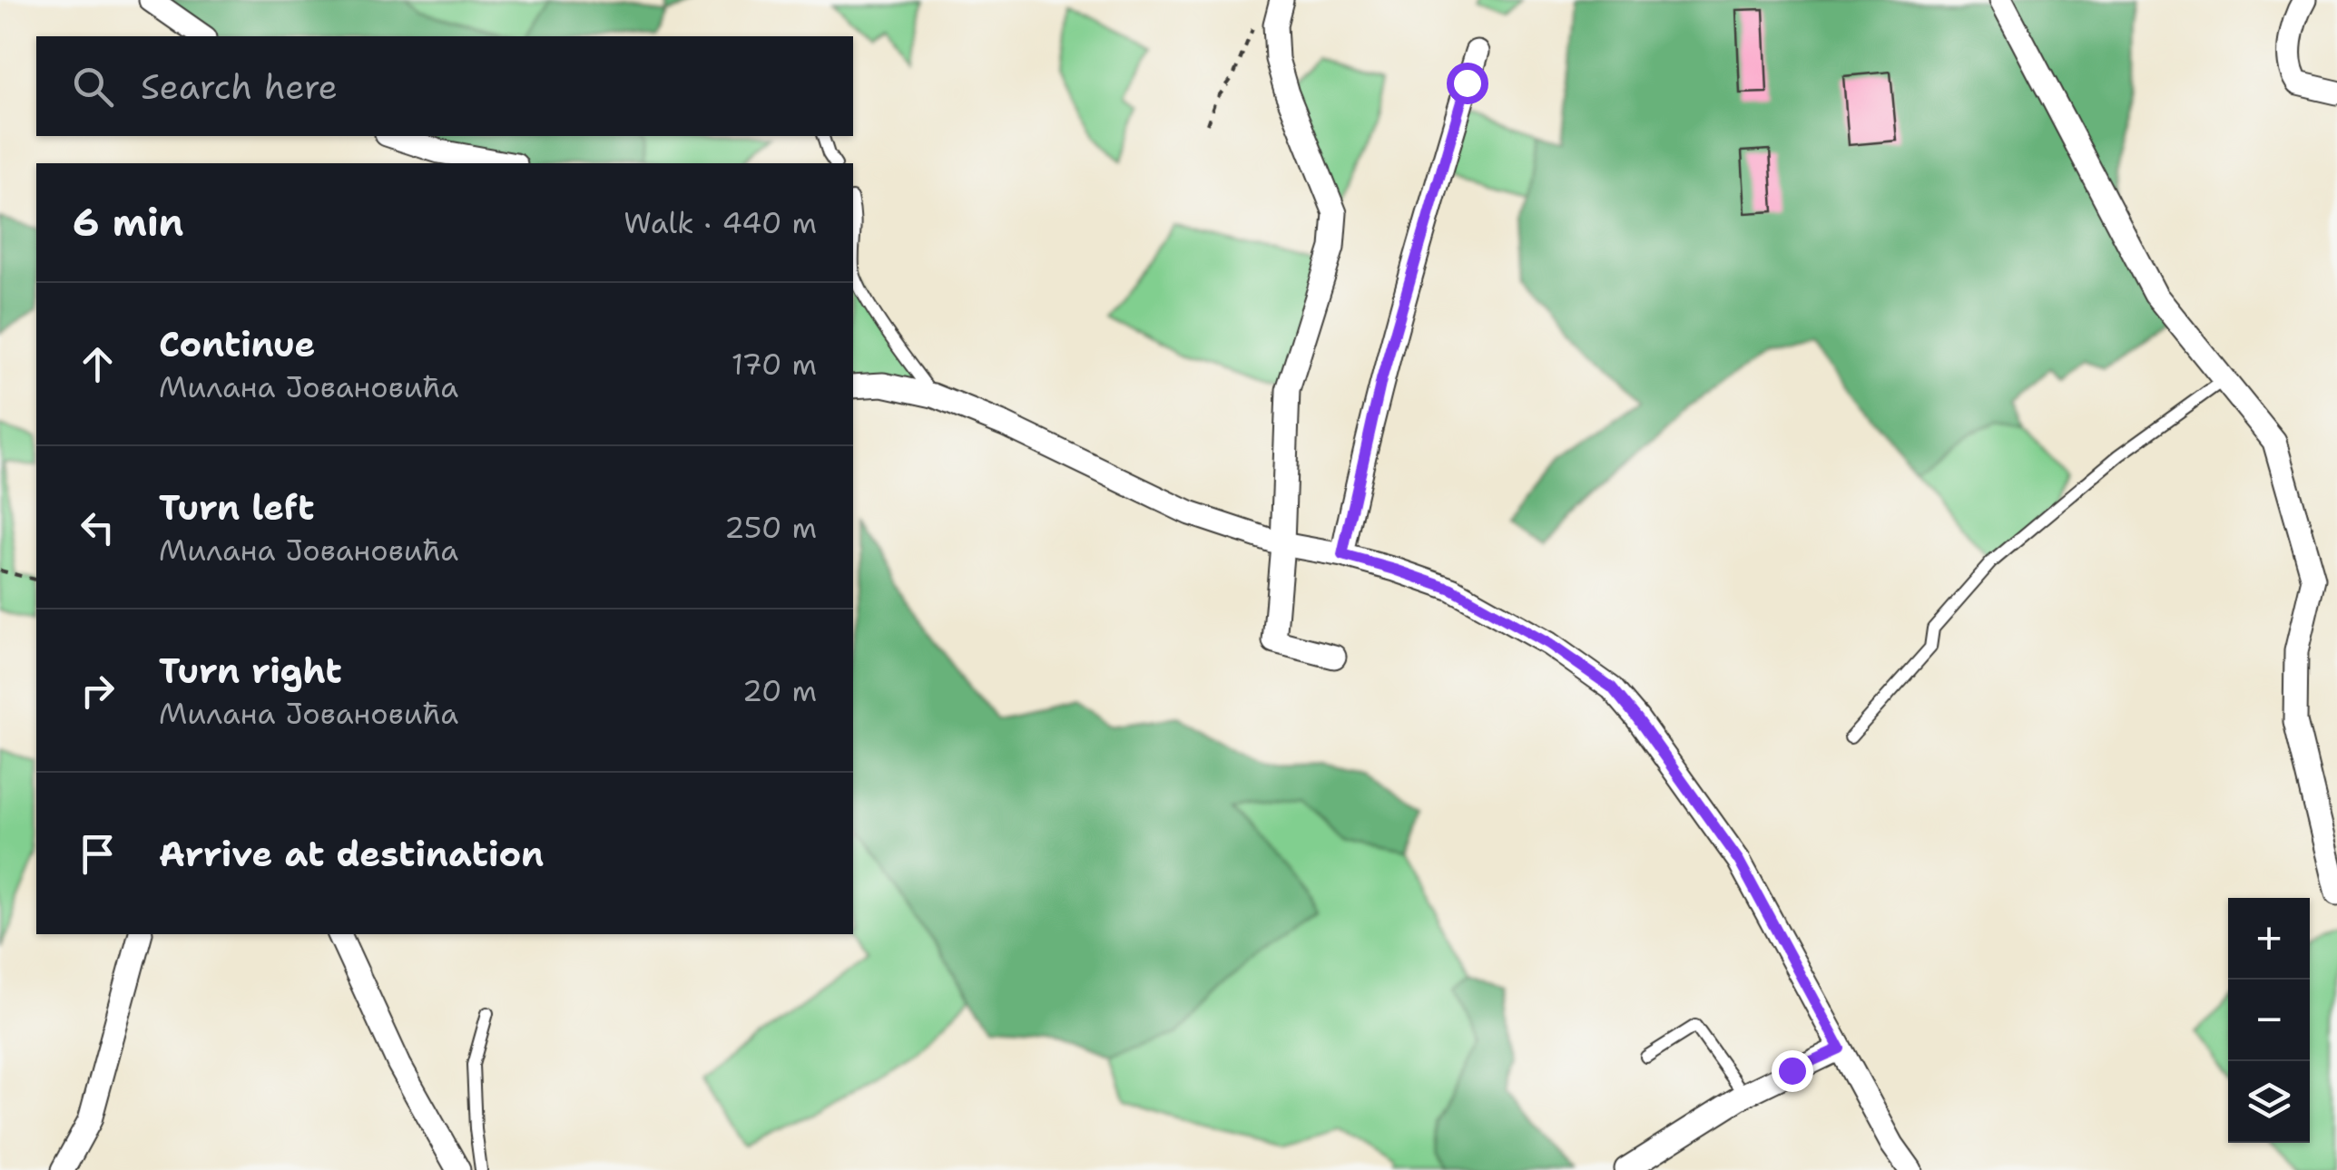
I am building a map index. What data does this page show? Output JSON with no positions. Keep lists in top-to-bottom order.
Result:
{
  "page": {
    "search": "Search here",
    "heading": ["6 min", "Walk · 440 m"],
    "list": [
      ["Continue", "Милана Јовановића", "170 m"],
      ["Turn left", "Милана Јовановића", "250 m"],
      ["Turn right", "Милана Јовановића", "20 m"],
      "Arrive at destination"
    ],
    "map_buttons": ["+", "−"]
  }
}
